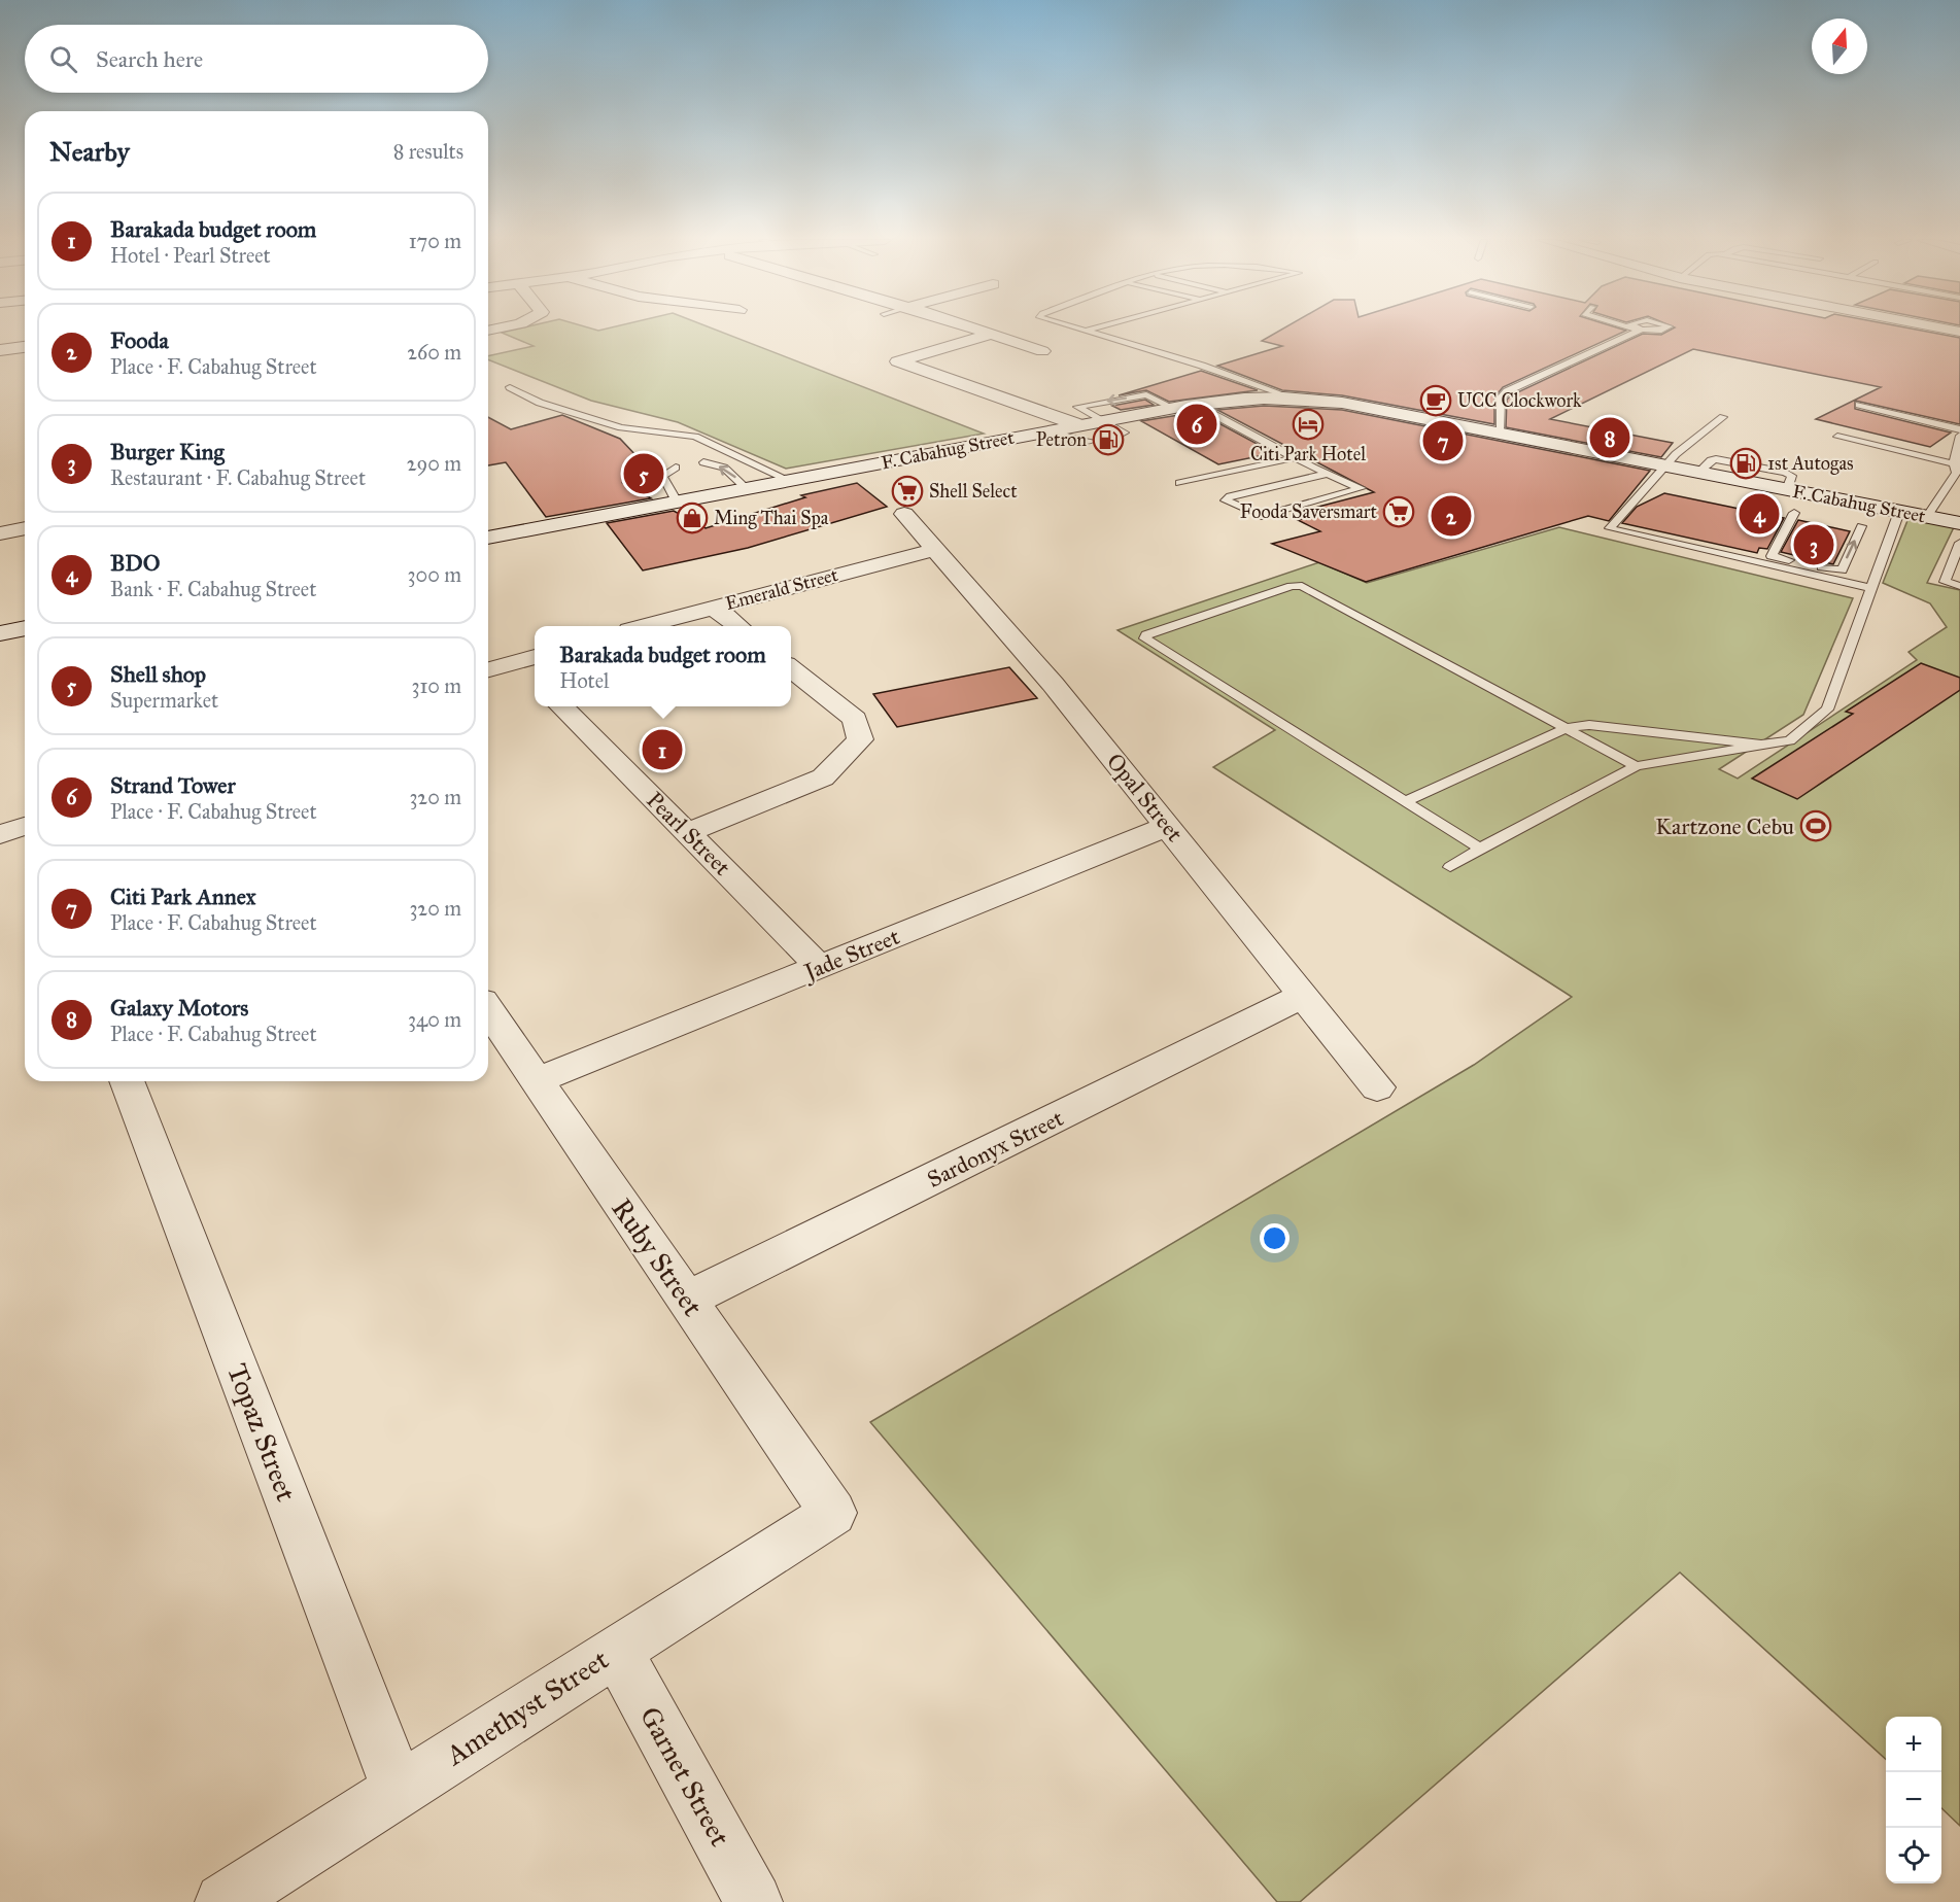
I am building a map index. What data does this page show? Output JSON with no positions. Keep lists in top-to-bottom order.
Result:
{
  "streets": {
    "main road": ["F. Cabahug Street"],
    "street": [
      "Emerald Street",
      "Opal Street",
      "Pearl Street",
      "Jade Street",
      "Sardonyx Street",
      "Ruby Street",
      "Topaz Street",
      "Amethyst Street",
      "Garnet Street"
    ]
  },
  "crossings": [
    ["Emerald Street", "Opal Street"],
    ["Opal Street", "Jade Street"],
    ["Opal Street", "Sardonyx Street"],
    ["Pearl Street", "Jade Street"],
    ["Jade Street", "Ruby Street"],
    ["Sardonyx Street", "Ruby Street"],
    ["Ruby Street", "Amethyst Street"],
    ["Topaz Street", "Amethyst Street"],
    ["Amethyst Street", "Garnet Street"]
  ],
  "places": {
    "cafe": ["UCC Clockwork"],
    "hotel": ["Citi Park Hotel"],
    "fuel station": ["Petron", "1st Autogas"],
    "supermarket": ["Shell Select", "Fooda Saversmart"],
    "shop": ["Ming Thai Spa"],
    "sports": ["Kartzone Cebu"]
  },
  "north": "top",
  "page": {
    "search": "Search here",
    "heading": ["Nearby", "8 results"],
    "list": [
      {
        "mark": "1",
        "name": "Barakada budget room",
        "note": "Hotel · Pearl Street",
        "value": "170 m"
      },
      {
        "mark": "2",
        "name": "Fooda",
        "note": "Place · F. Cabahug Street",
        "value": "260 m"
      },
      {
        "mark": "3",
        "name": "Burger King",
        "note": "Restaurant · F. Cabahug Street",
        "value": "290 m"
      },
      {
        "mark": "4",
        "name": "BDO",
        "note": "Bank · F. Cabahug Street",
        "value": "300 m"
      },
      {
        "mark": "5",
        "name": "Shell shop",
        "note": "Supermarket",
        "value": "310 m"
      },
      {
        "mark": "6",
        "name": "Strand Tower",
        "note": "Place · F. Cabahug Street",
        "value": "320 m"
      },
      {
        "mark": "7",
        "name": "Citi Park Annex",
        "note": "Place · F. Cabahug Street",
        "value": "320 m"
      },
      {
        "mark": "8",
        "name": "Galaxy Motors",
        "note": "Place · F. Cabahug Street",
        "value": "340 m"
      }
    ],
    "pins": [
      "6",
      "8",
      "7",
      "5",
      "4",
      "2",
      "3",
      "1"
    ],
    "popup": ["Barakada budget room", "Hotel"],
    "map_buttons": ["+", "−"]
  }
}
